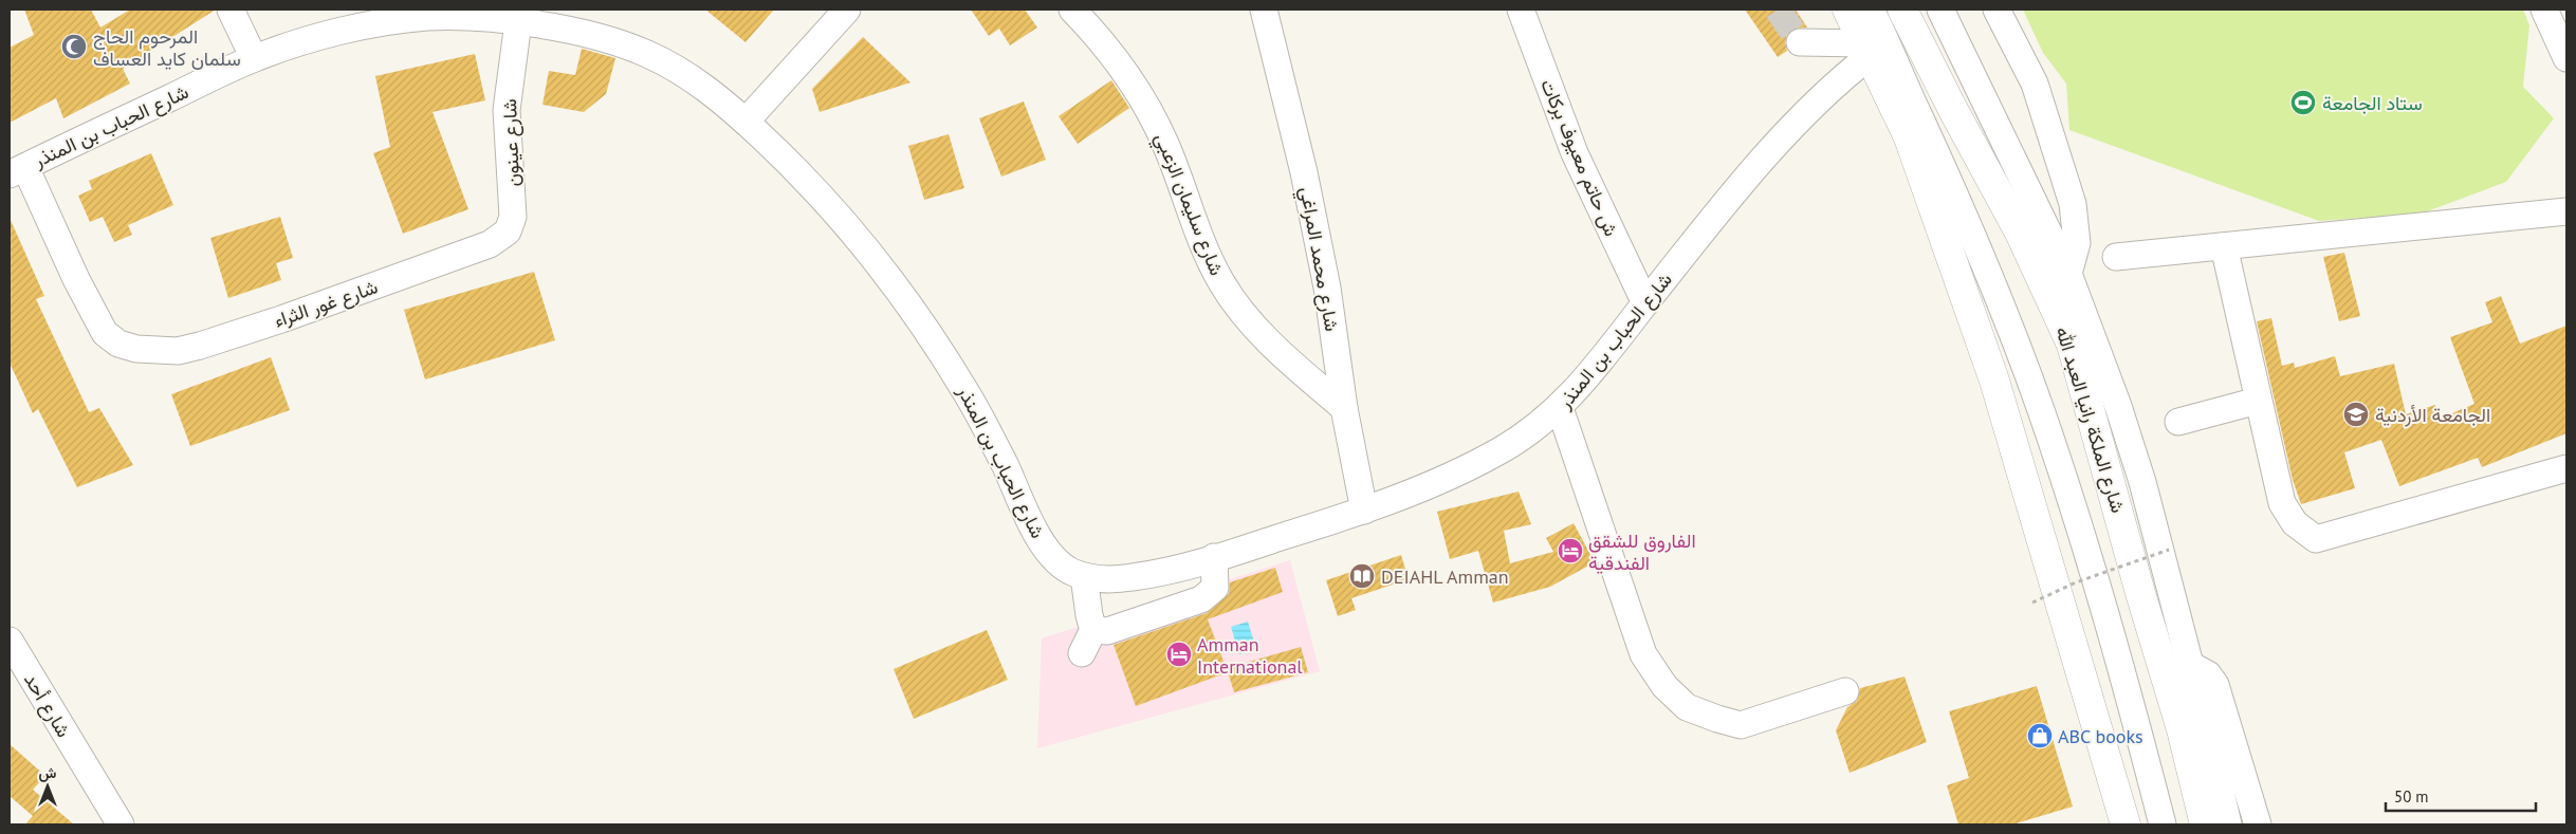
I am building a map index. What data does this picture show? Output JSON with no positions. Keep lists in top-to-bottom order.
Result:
{
  "streets": {
    "main road": ["شارع الملكة رانيا العبد الله"],
    "street": [
      "شارع الحباب بن المنذر",
      "شارع عينون",
      "ش حاتم معيوف بركات",
      "شارع سليمان الزعبي",
      "شارع محمد المراغي",
      "شارع غور الثراء",
      "شارع أحد"
    ]
  },
  "crossings": [
    ["شارع الحباب بن المنذر", "شارع عينون"],
    ["شارع الحباب بن المنذر", "ش حاتم معيوف بركات"],
    ["شارع الحباب بن المنذر", "شارع محمد المراغي"],
    ["شارع الحباب بن المنذر", "شارع غور الثراء"],
    ["شارع عينون", "شارع غور الثراء"],
    ["شارع سليمان الزعبي", "شارع محمد المراغي"]
  ],
  "places": {
    "mosque": ["المرحوم الحاج سلمان كايد العساف"],
    "sports": ["ستاد الجامعة"],
    "school or university": ["الجامعة الأردنية"],
    "hotel": ["الفاروق للشقق الفندقية", "Amman International"],
    "library": ["DEIAHL Amman"],
    "shop": ["ABC books"]
  },
  "scale_bar": "50 m",
  "north": "top"
}
